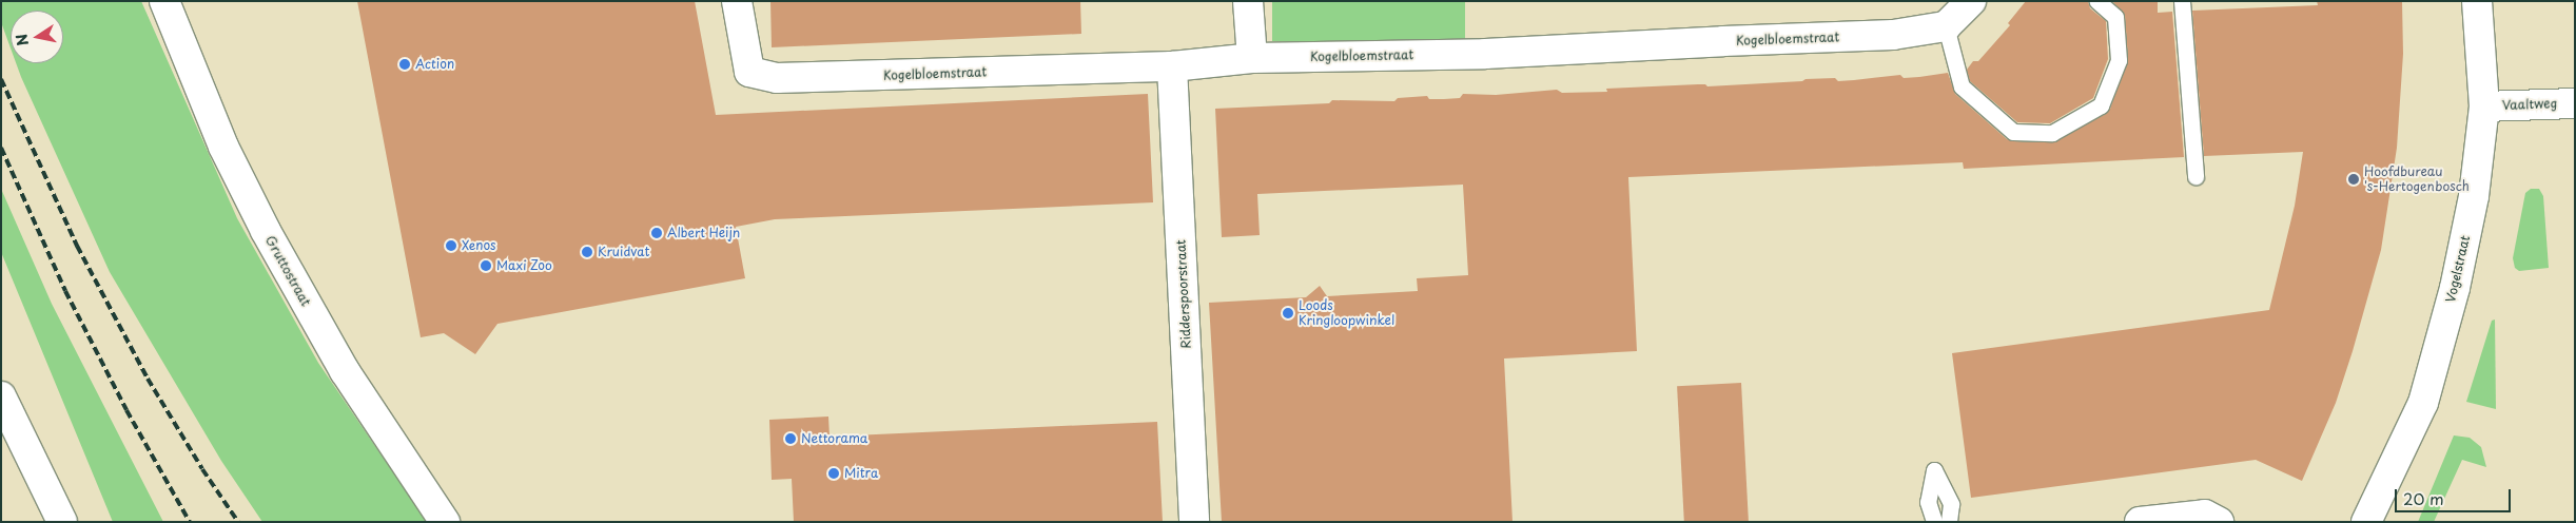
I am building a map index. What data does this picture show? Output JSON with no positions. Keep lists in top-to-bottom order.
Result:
{
  "streets": {
    "street": [
      "Kogelbloemstraat",
      "Vaaltweg",
      "Vogelstraat",
      "Gruttostraat",
      "Ridderspoorstraat"
    ]
  },
  "crossings": [
    ["Kogelbloemstraat", "Ridderspoorstraat"],
    ["Vaaltweg", "Vogelstraat"]
  ],
  "places": [
    "Action",
    "Hoofdbureau 's-Hertogenbosch",
    "Albert Heijn",
    "Xenos",
    "Kruidvat",
    "Maxi Zoo",
    "Loods Kringloopwinkel",
    "Nettorama",
    "Mitra"
  ],
  "scale_bar": "20 m",
  "north": "left"
}
